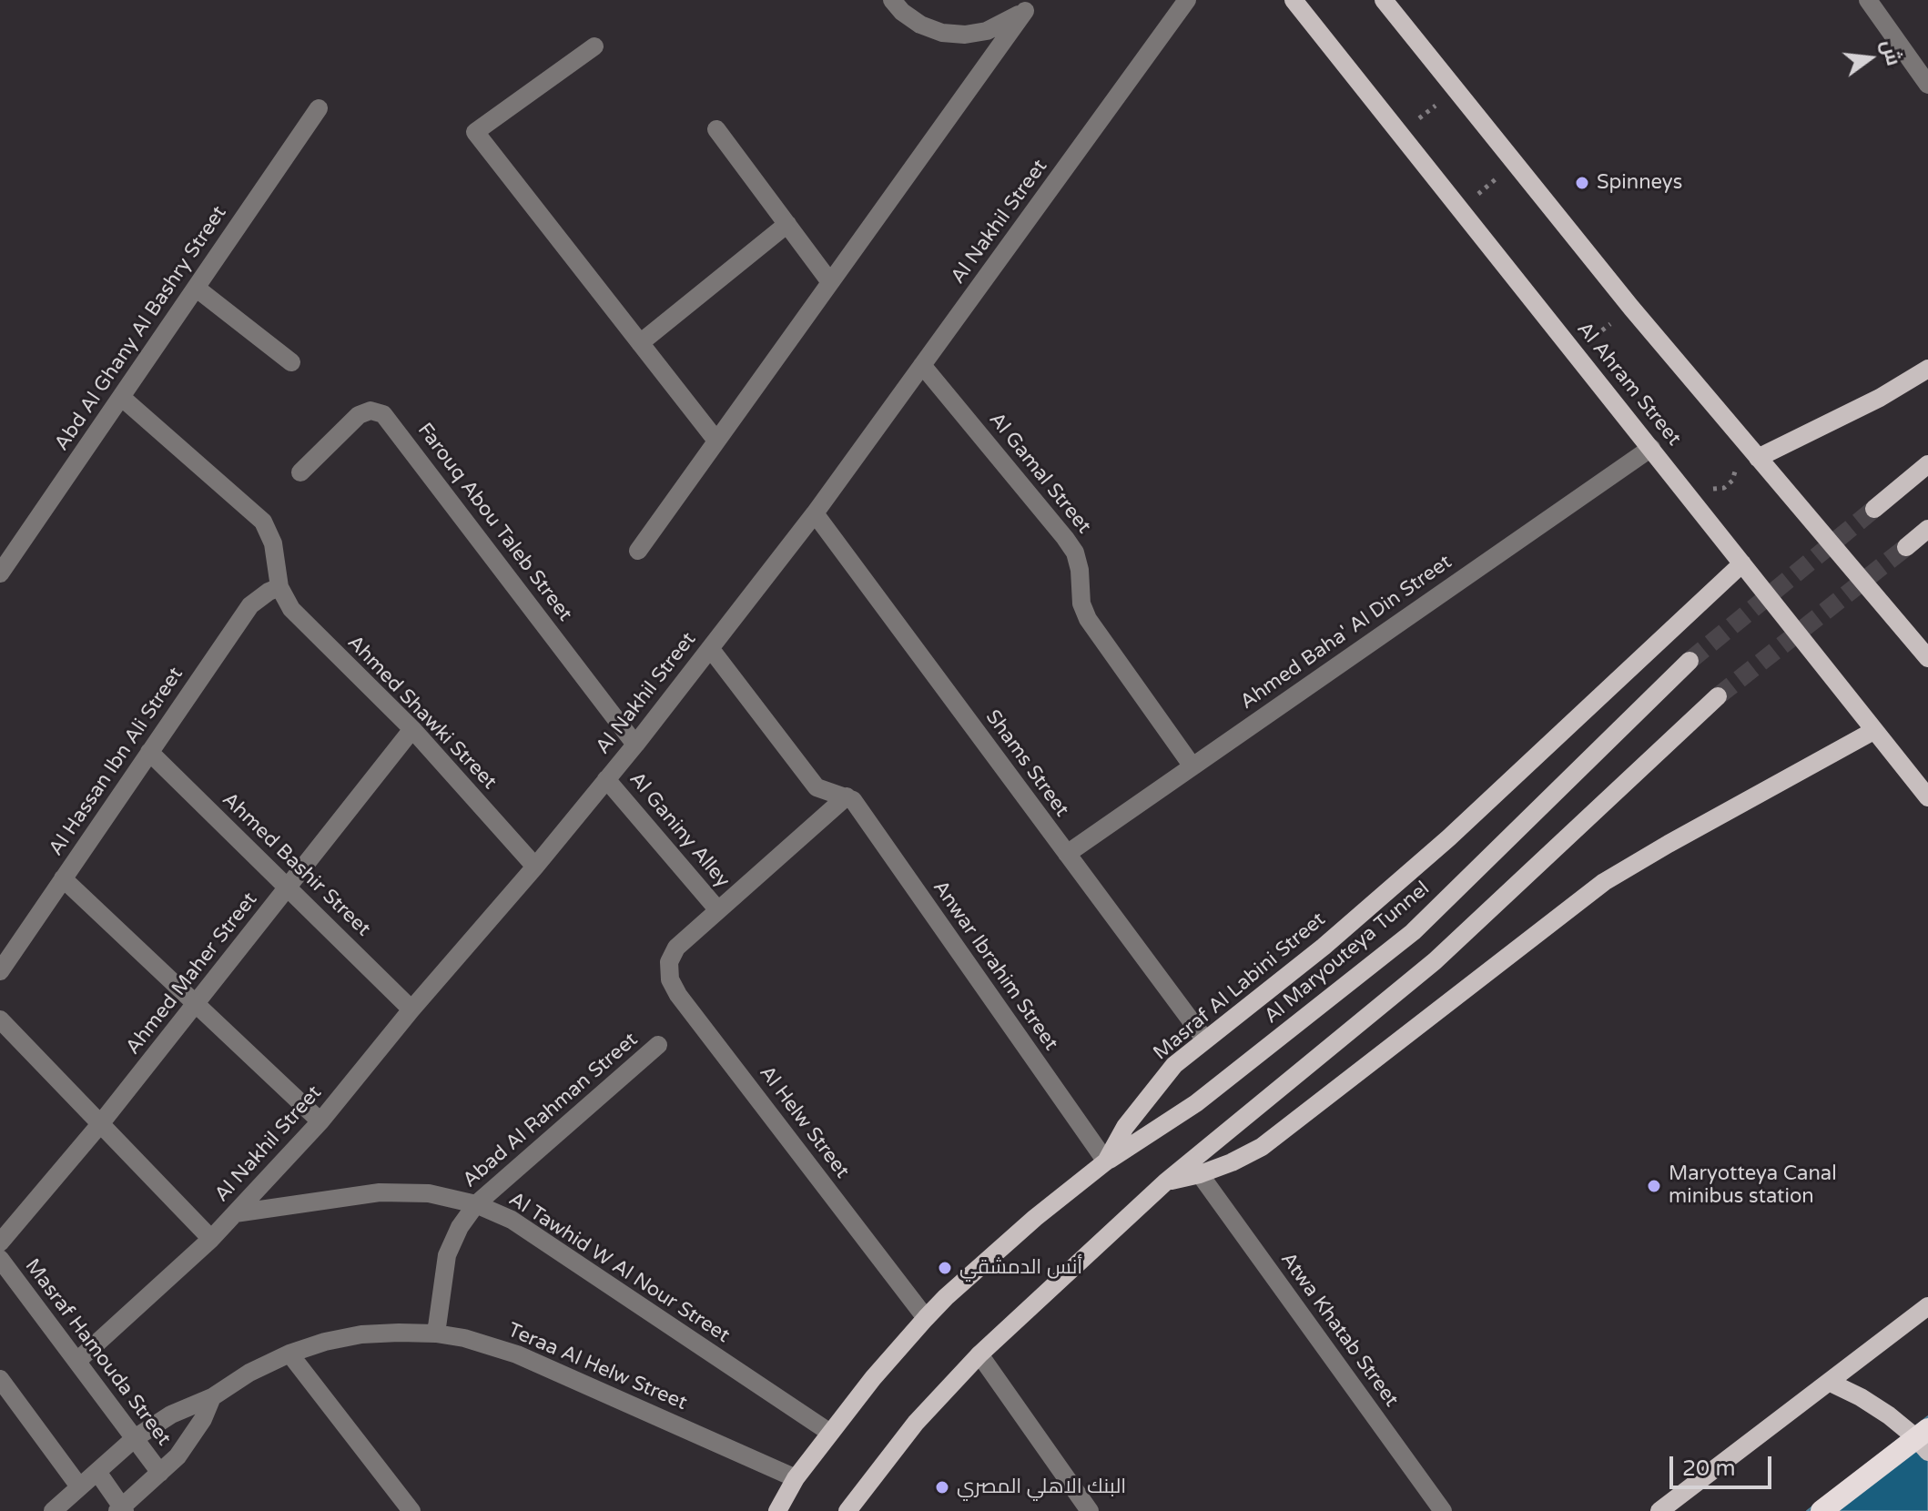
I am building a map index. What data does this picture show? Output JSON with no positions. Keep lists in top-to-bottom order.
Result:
{
  "streets": {
    "main road": ["Al Ahram Street", "Al Maryouteya Tunnel", "Masraf Al Labini Street"],
    "street": [
      "Al Nakhil Street",
      "Abd Al Ghany Al Bashry Street",
      "Al Gamal Street",
      "Farouq Abou Taleb Street",
      "Ahmed Baha' Al Din Street",
      "Ahmed Shawki Street",
      "Al Hassan Ibn Ali Street",
      "Shams Street",
      "Al Ganiny Alley",
      "Ahmed Bashir Street",
      "Anwar Ibrahim Street",
      "Ahmed Maher Street",
      "Abad Al Rahman Street",
      "Al Helw Street",
      "Al Tawhid W Al Nour Street",
      "Atwa Khatab Street",
      "Masraf Hamouda Street",
      "Teraa Al Helw Street"
    ]
  },
  "crossings": [
    ["Al Nakhil Street", "Al Gamal Street"],
    ["Al Nakhil Street", "Farouq Abou Taleb Street"],
    ["Al Nakhil Street", "Ahmed Shawki Street"],
    ["Al Nakhil Street", "Shams Street"],
    ["Al Nakhil Street", "Al Ganiny Alley"],
    ["Al Nakhil Street", "Ahmed Bashir Street"],
    ["Al Nakhil Street", "Anwar Ibrahim Street"],
    ["Al Nakhil Street", "Al Tawhid W Al Nour Street"],
    ["Al Nakhil Street", "Masraf Hamouda Street"],
    ["Al Ahram Street", "Ahmed Baha' Al Din Street"],
    ["Al Ahram Street", "Masraf Al Labini Street"],
    ["Al Gamal Street", "Ahmed Baha' Al Din Street"],
    ["Ahmed Baha' Al Din Street", "Shams Street"],
    ["Ahmed Shawki Street", "Al Hassan Ibn Ali Street"],
    ["Ahmed Shawki Street", "Ahmed Maher Street"],
    ["Al Hassan Ibn Ali Street", "Ahmed Bashir Street"],
    ["Shams Street", "Masraf Al Labini Street"],
    ["Al Ganiny Alley", "Al Helw Street"],
    ["Ahmed Bashir Street", "Ahmed Maher Street"],
    ["Al Maryouteya Tunnel", "Anwar Ibrahim Street"],
    ["Al Maryouteya Tunnel", "Masraf Al Labini Street"],
    ["Anwar Ibrahim Street", "Masraf Al Labini Street"],
    ["Masraf Al Labini Street", "Al Helw Street"],
    ["Masraf Al Labini Street", "Al Tawhid W Al Nour Street"],
    ["Masraf Al Labini Street", "Teraa Al Helw Street"],
    ["Abad Al Rahman Street", "Al Tawhid W Al Nour Street"],
    ["Abad Al Rahman Street", "Teraa Al Helw Street"],
    ["Masraf Hamouda Street", "Teraa Al Helw Street"]
  ],
  "places": [
    "Spinneys",
    "Maryotteya Canal minibus station",
    "أنس الدمشقي",
    "البنك الاهلي المصري"
  ],
  "scale_bar": "20 m",
  "north": "right"
}
